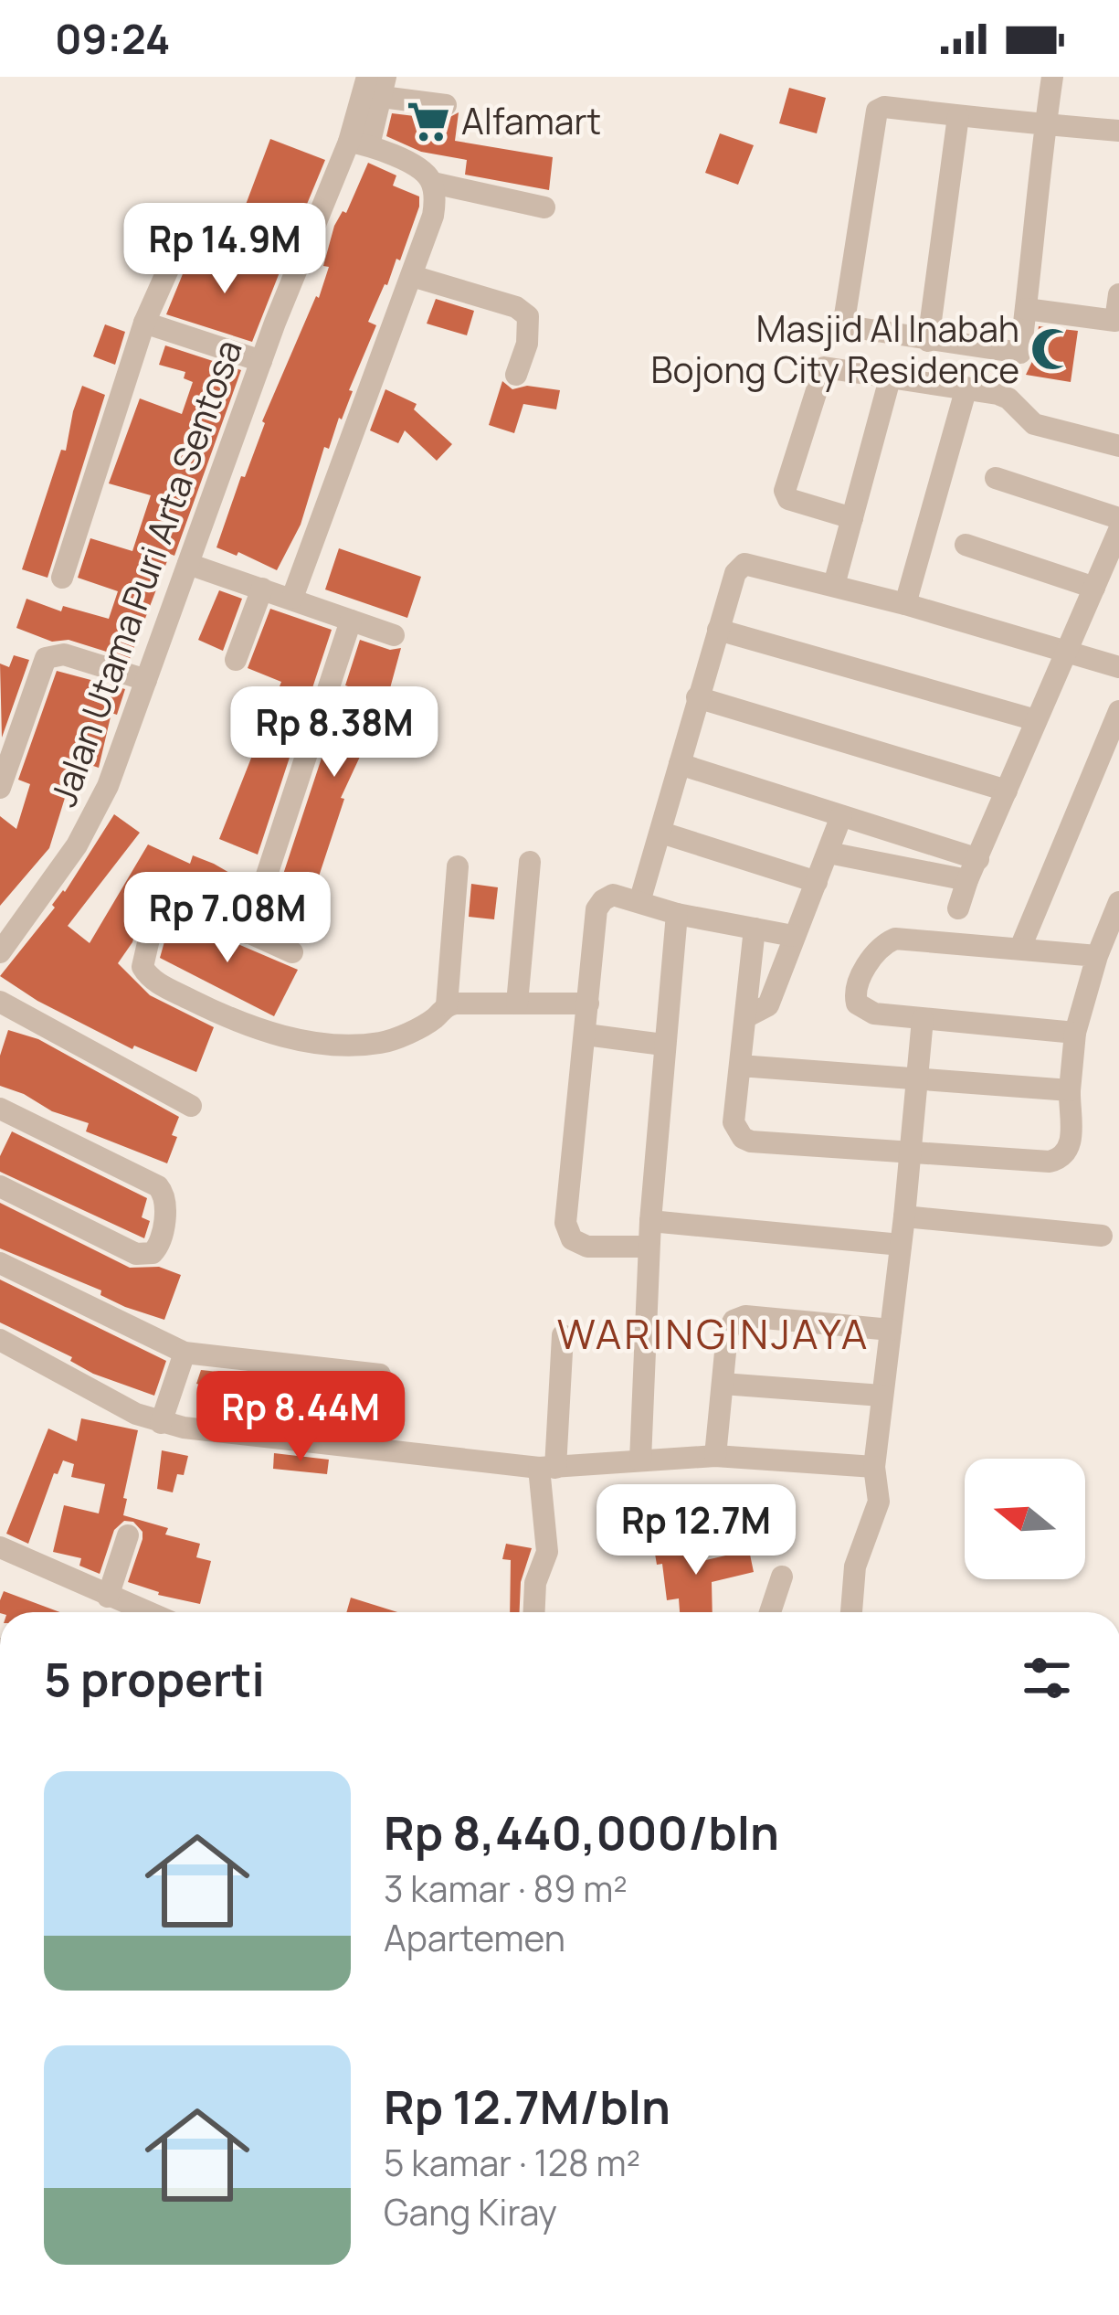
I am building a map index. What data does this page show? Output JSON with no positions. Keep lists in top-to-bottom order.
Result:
{
  "streets": {
    "street": ["Jalan Utama Puri Arta Sentosa"]
  },
  "districts": ["WARINGINJAYA"],
  "places": {
    "supermarket": ["Alfamart"],
    "mosque": ["Masjid Al Inabah Bojong City Residence"]
  },
  "north": "left",
  "page": {
    "status": "09:24",
    "price": [
      "Rp 14.9M",
      "Rp 8.38M",
      "Rp 7.08M",
      "Rp 8.44M",
      "Rp 12.7M"
    ],
    "heading": "5 properti",
    "list": [
      {
        "name": "Rp 8,440,000/bln",
        "note": "3 kamar · 89 m² · Apartemen"
      },
      {
        "name": "Rp 12.7M/bln",
        "note": "5 kamar · 128 m² · Gang Kiray"
      }
    ]
  }
}
